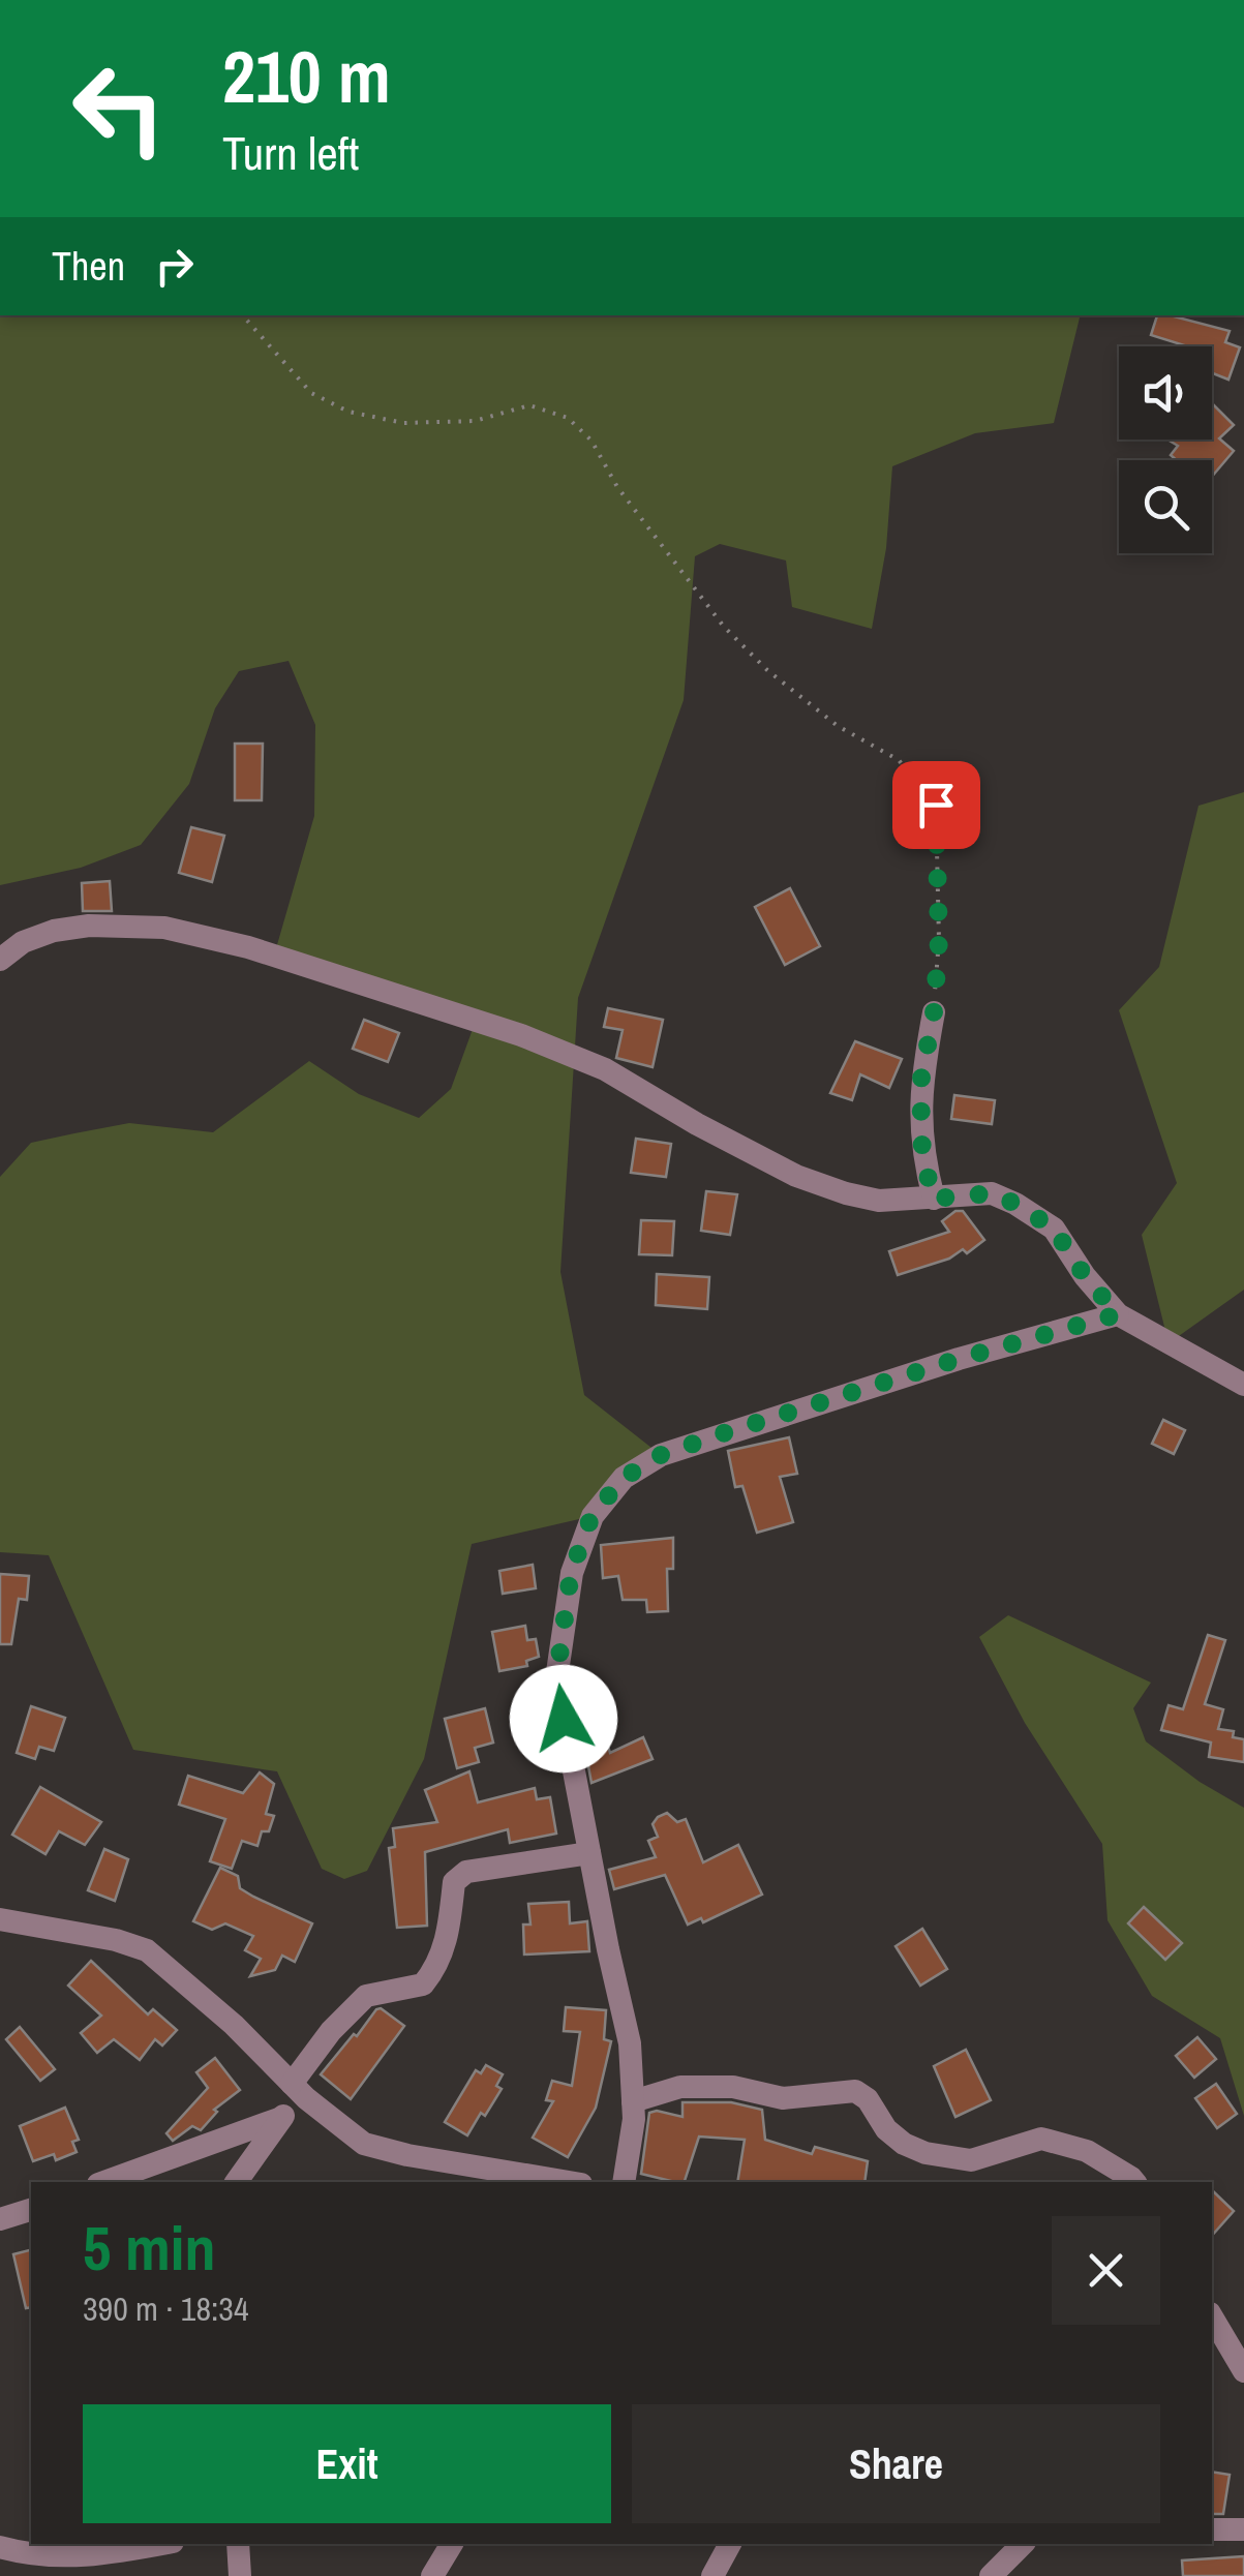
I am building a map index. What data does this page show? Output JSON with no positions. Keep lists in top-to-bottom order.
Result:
{
  "page": {
    "turn": ["210 m", "Turn left"],
    "then": "Then",
    "heading": ["5 min", "390 m · 18:34"],
    "buttons": ["Exit", "Share"]
  }
}
